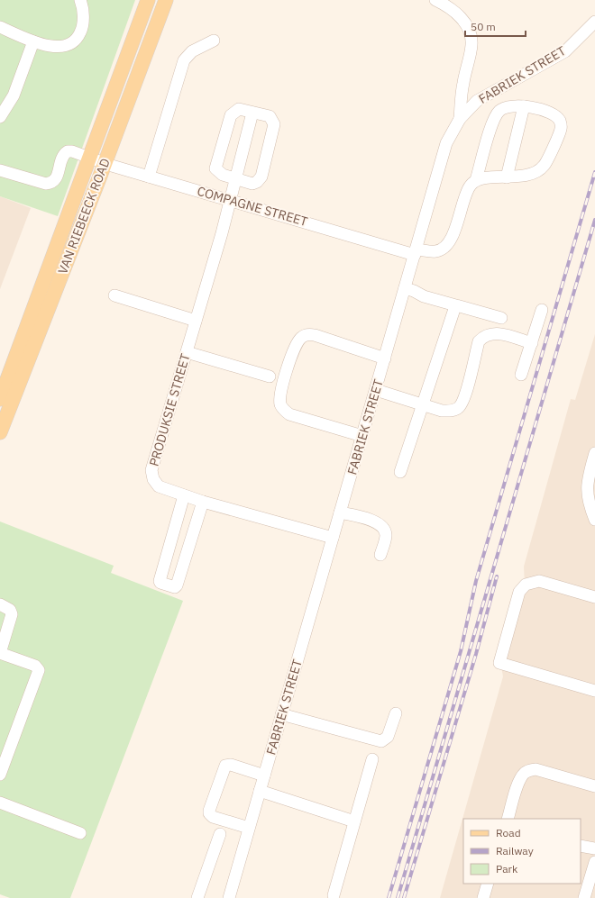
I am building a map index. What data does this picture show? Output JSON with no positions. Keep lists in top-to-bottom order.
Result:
{
  "streets": {
    "main road": ["VAN RIEBEECK ROAD"],
    "street": ["FABRIEK STREET", "COMPAGNE STREET", "PRODUKSIE STREET"]
  },
  "crossings": [
    ["FABRIEK STREET", "COMPAGNE STREET"],
    ["FABRIEK STREET", "PRODUKSIE STREET"],
    ["COMPAGNE STREET", "VAN RIEBEECK ROAD"],
    ["COMPAGNE STREET", "PRODUKSIE STREET"]
  ],
  "legend": ["Road", "Railway", "Park"],
  "scale_bar": "50 m"
}
